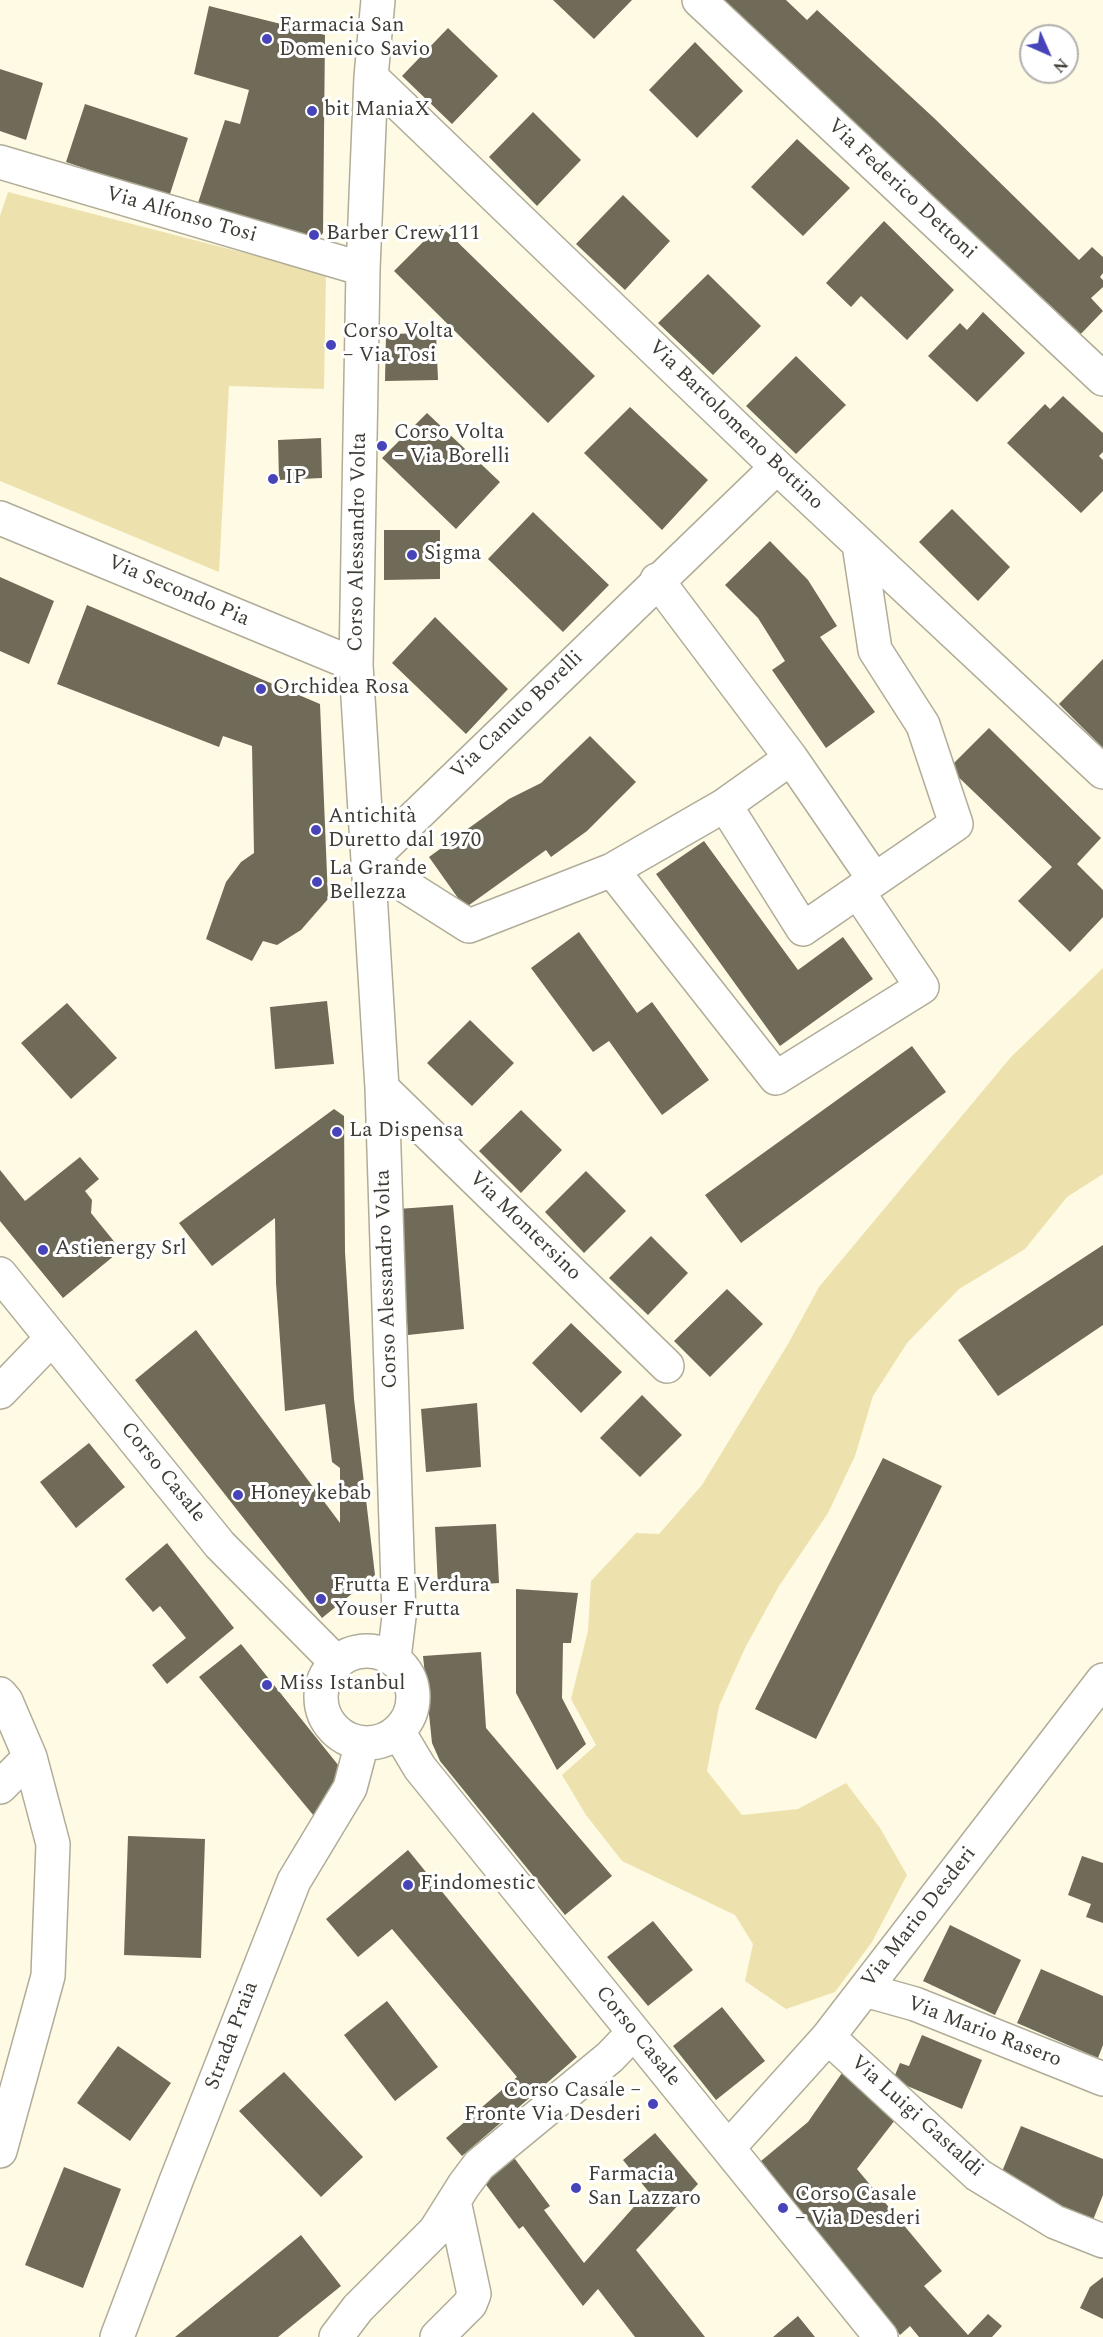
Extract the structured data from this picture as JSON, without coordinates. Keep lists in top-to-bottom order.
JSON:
{
  "streets": {
    "street": [
      "Via Federico Dettoni",
      "Via Alfonso Tosi",
      "Via Bartolomeno Bottino",
      "Corso Alessandro Volta",
      "Via Secondo Pia",
      "Via Canuto Borelli",
      "Via Montersino",
      "Corso Casale",
      "Via Mario Desderi",
      "Via Mario Rasero",
      "Strada Praia",
      "Via Luigi Gastaldi"
    ]
  },
  "crossings": [
    ["Via Alfonso Tosi", "Corso Alessandro Volta"],
    ["Via Bartolomeno Bottino", "Corso Alessandro Volta"],
    ["Via Bartolomeno Bottino", "Via Canuto Borelli"],
    ["Corso Alessandro Volta", "Via Secondo Pia"],
    ["Corso Alessandro Volta", "Via Canuto Borelli"],
    ["Corso Alessandro Volta", "Via Montersino"],
    ["Corso Alessandro Volta", "Corso Casale"],
    ["Corso Alessandro Volta", "Strada Praia"],
    ["Corso Casale", "Via Mario Desderi"],
    ["Corso Casale", "Strada Praia"],
    ["Via Mario Desderi", "Via Mario Rasero"],
    ["Via Mario Desderi", "Via Luigi Gastaldi"]
  ],
  "places": [
    "Farmacia San Domenico Savio",
    "bit ManiaX",
    "Barber Crew 111",
    "Corso Volta – Via Tosi",
    "Corso Volta – Via Borelli",
    "IP",
    "Sigma",
    "Orchidea Rosa",
    "Antichità Duretto dal 1970",
    "La Grande Bellezza",
    "La Dispensa",
    "Astienergy Srl",
    "Honey kebab",
    "Frutta E Verdura Youser Frutta",
    "Miss Istanbul",
    "Findomestic",
    "Corso Casale – Fronte Via Desderi",
    "Farmacia San Lazzaro",
    "Corso Casale – Via Desderi"
  ],
  "north": "bottom right"
}
